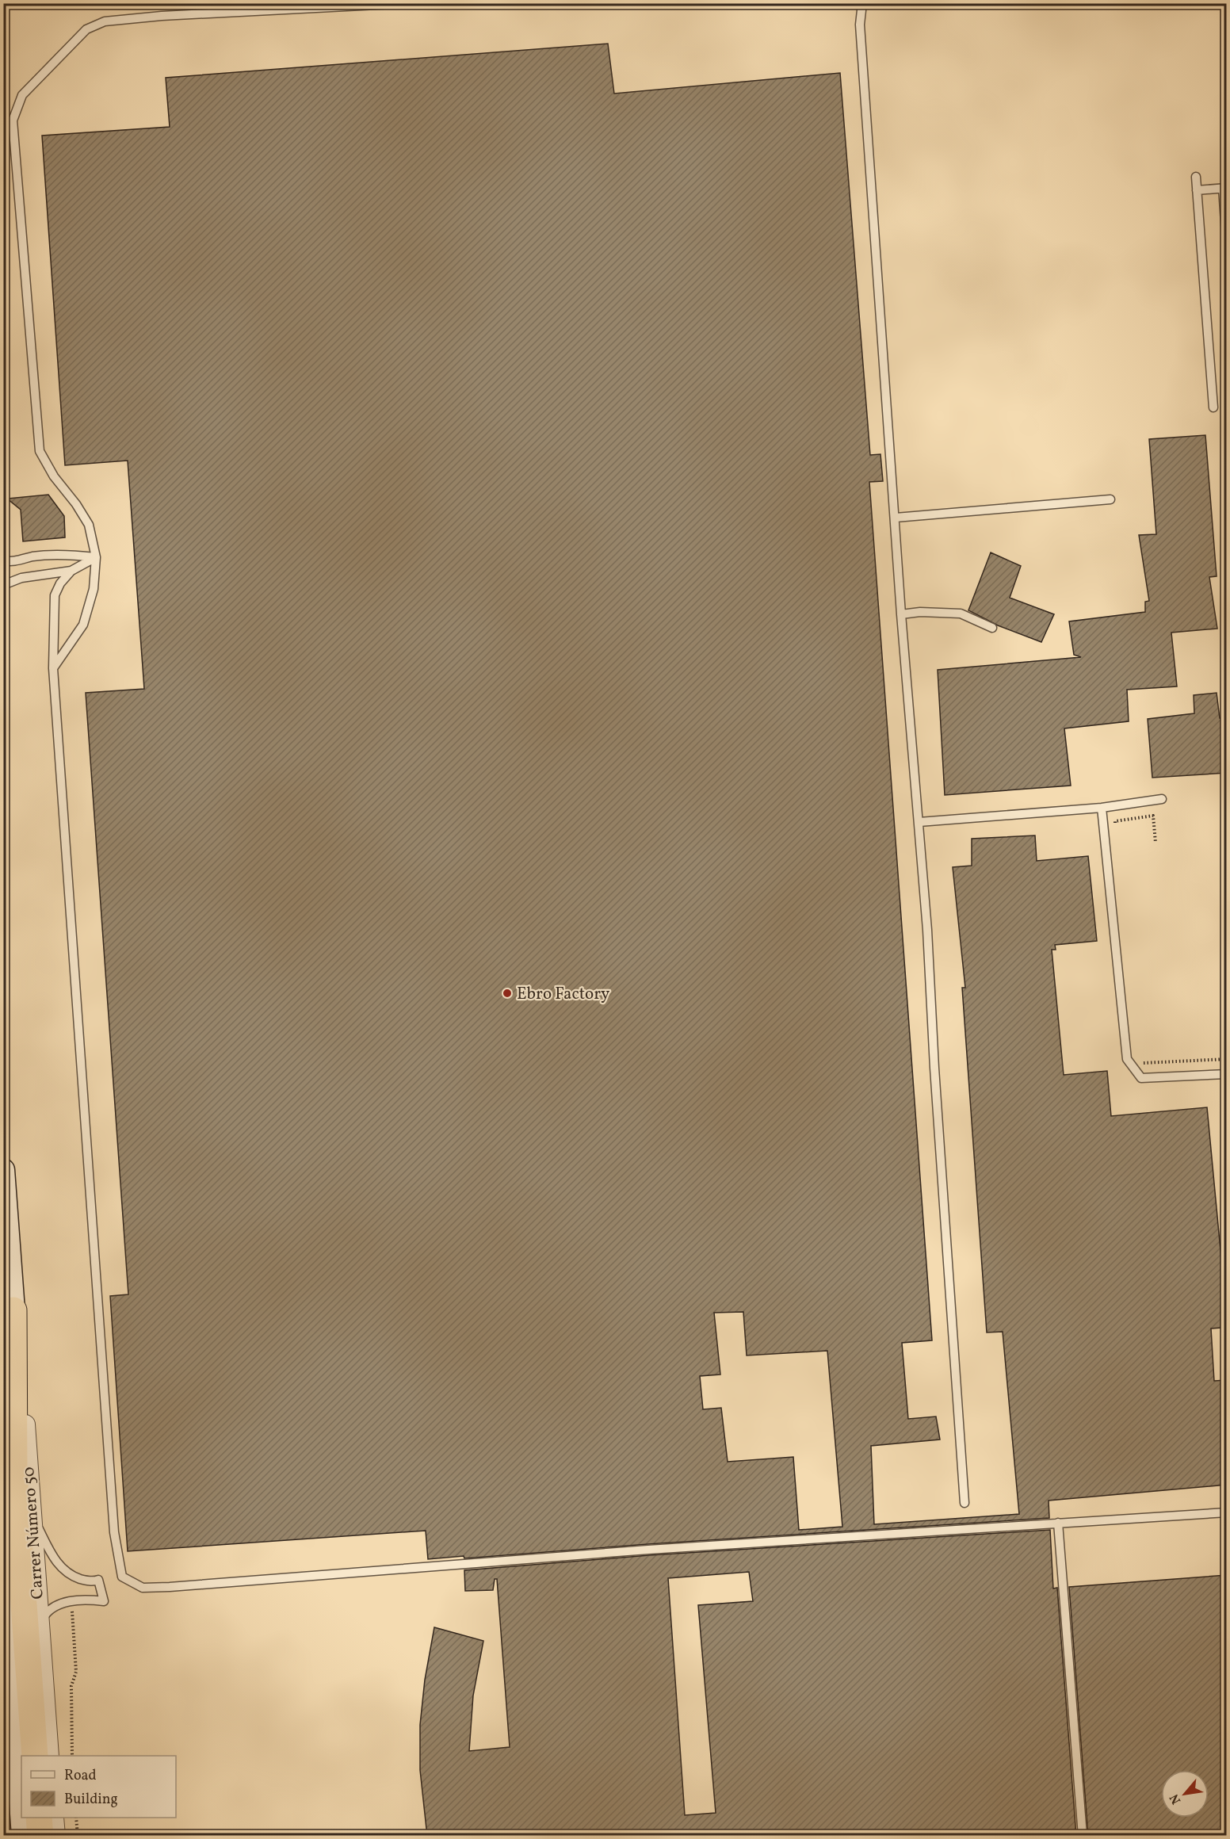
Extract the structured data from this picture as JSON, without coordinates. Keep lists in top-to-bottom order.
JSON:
{
  "streets": {
    "street": ["Carrer Número 50"]
  },
  "places": ["Ebro Factory"],
  "legend": ["Road", "Building"],
  "north": "bottom left"
}
